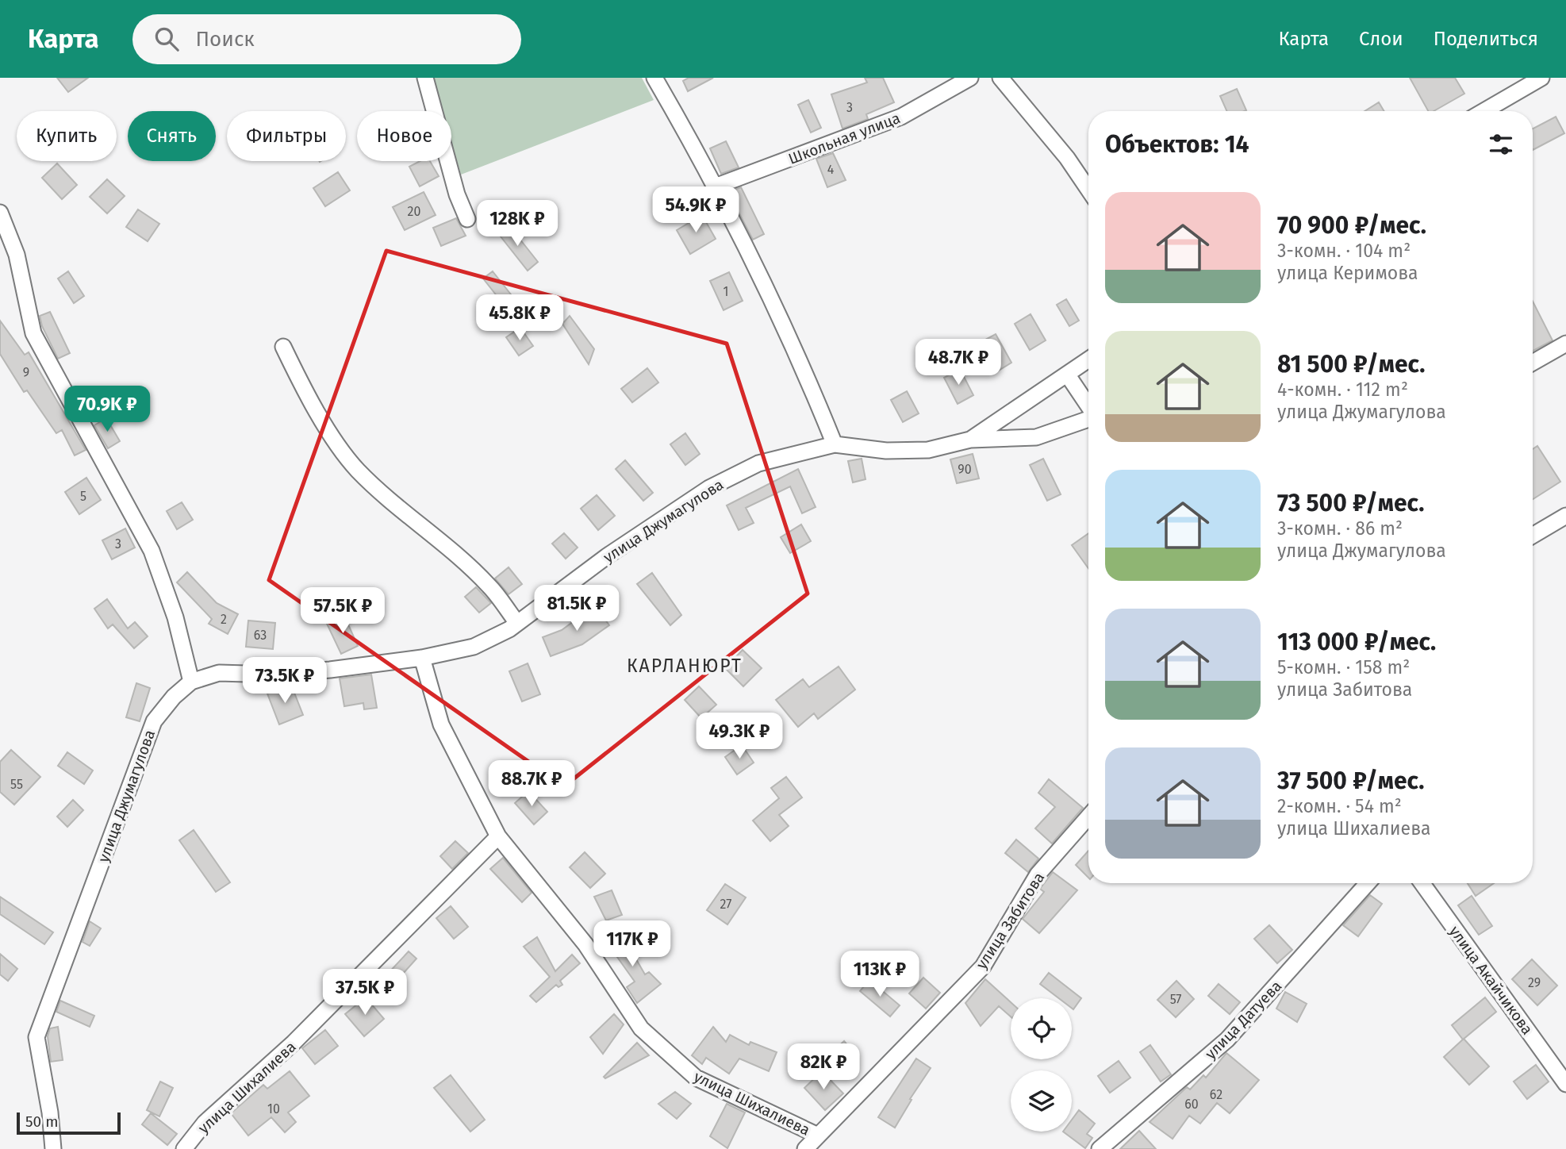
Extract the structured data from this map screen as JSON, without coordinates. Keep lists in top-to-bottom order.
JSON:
{
  "streets": {
    "street": [
      "Школьная улица",
      "улица Джумагулова",
      "улица Забитова",
      "улица Акайчикова",
      "улица Датуева",
      "улица Шихалиева"
    ]
  },
  "crossings": [
    ["улица Джумагулова", "улица Шихалиева"],
    ["улица Забитова", "улица Шихалиева"]
  ],
  "districts": ["КАРЛАНЮРТ"],
  "house_numbers": [
    "3",
    "4",
    "20",
    "1",
    "9",
    "90",
    "5",
    "3",
    "2",
    "63",
    "55",
    "27",
    "29",
    "57",
    "62",
    "60",
    "10"
  ],
  "scale_bar": "50 m",
  "page": {
    "header": "Карта",
    "search": "Поиск",
    "nav": ["Карта", "Слои", "Поделиться"],
    "chip": [
      "Купить",
      "Снять",
      "Фильтры",
      "Новое"
    ],
    "heading": "Объектов: 14",
    "list": [
      {
        "name": "70 900 ₽/мес.",
        "note": "3-комн. · 104 m² · улица Керимова"
      },
      {
        "name": "81 500 ₽/мес.",
        "note": "4-комн. · 112 m² · улица Джумагулова"
      },
      {
        "name": "73 500 ₽/мес.",
        "note": "3-комн. · 86 m² · улица Джумагулова"
      },
      {
        "name": "113 000 ₽/мес.",
        "note": "5-комн. · 158 m² · улица Забитова"
      },
      {
        "name": "37 500 ₽/мес.",
        "note": "2-комн. · 54 m² · улица Шихалиева"
      }
    ],
    "price": [
      "54.9K ₽",
      "128K ₽",
      "45.8K ₽",
      "48.7K ₽",
      "70.9K ₽",
      "81.5K ₽",
      "57.5K ₽",
      "73.5K ₽",
      "49.3K ₽",
      "88.7K ₽",
      "117K ₽",
      "113K ₽",
      "37.5K ₽",
      "82K ₽"
    ],
    "scale": "50 m"
  }
}
